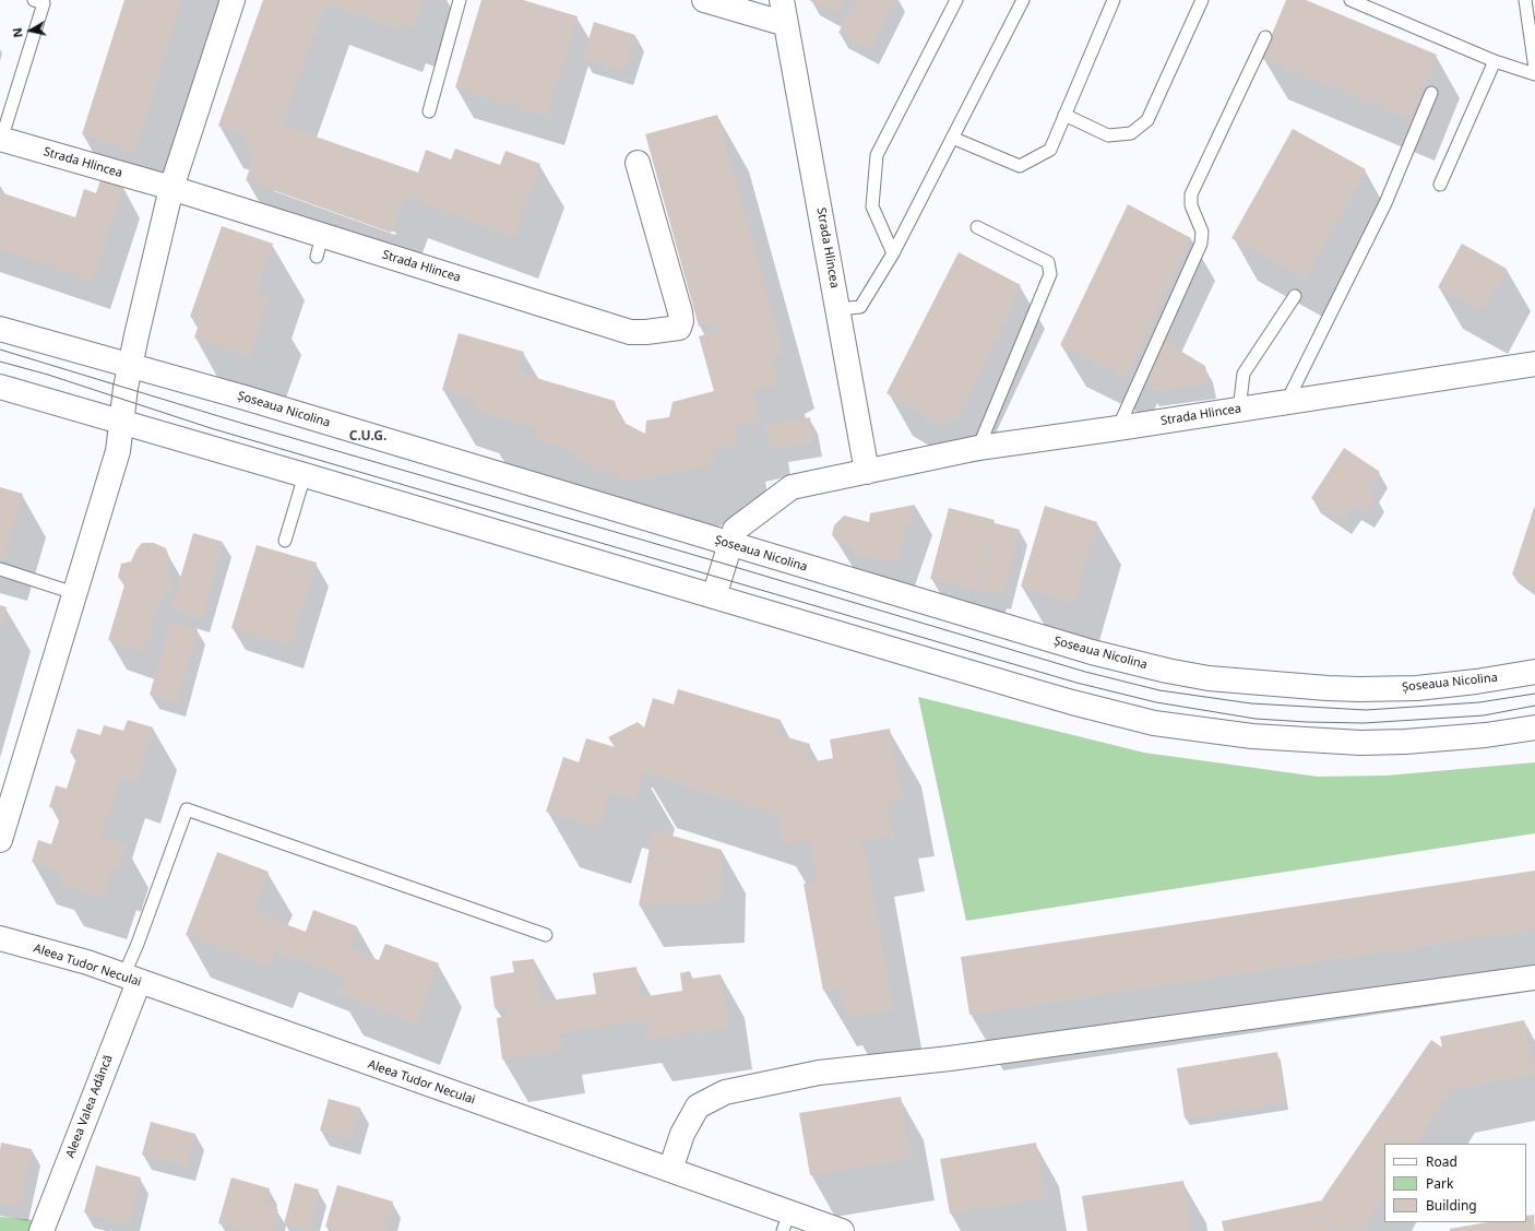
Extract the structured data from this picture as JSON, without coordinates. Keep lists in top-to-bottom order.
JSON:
{
  "streets": {
    "street": [
      "Strada Hlincea",
      "Șoseaua Nicolina",
      "Aleea Tudor Neculai",
      "Aleea Valea Adâncă"
    ]
  },
  "crossings": [
    ["Strada Hlincea", "Șoseaua Nicolina"],
    ["Aleea Tudor Neculai", "Aleea Valea Adâncă"]
  ],
  "districts": ["C.U.G."],
  "legend": ["Road", "Park", "Building"],
  "north": "left"
}
